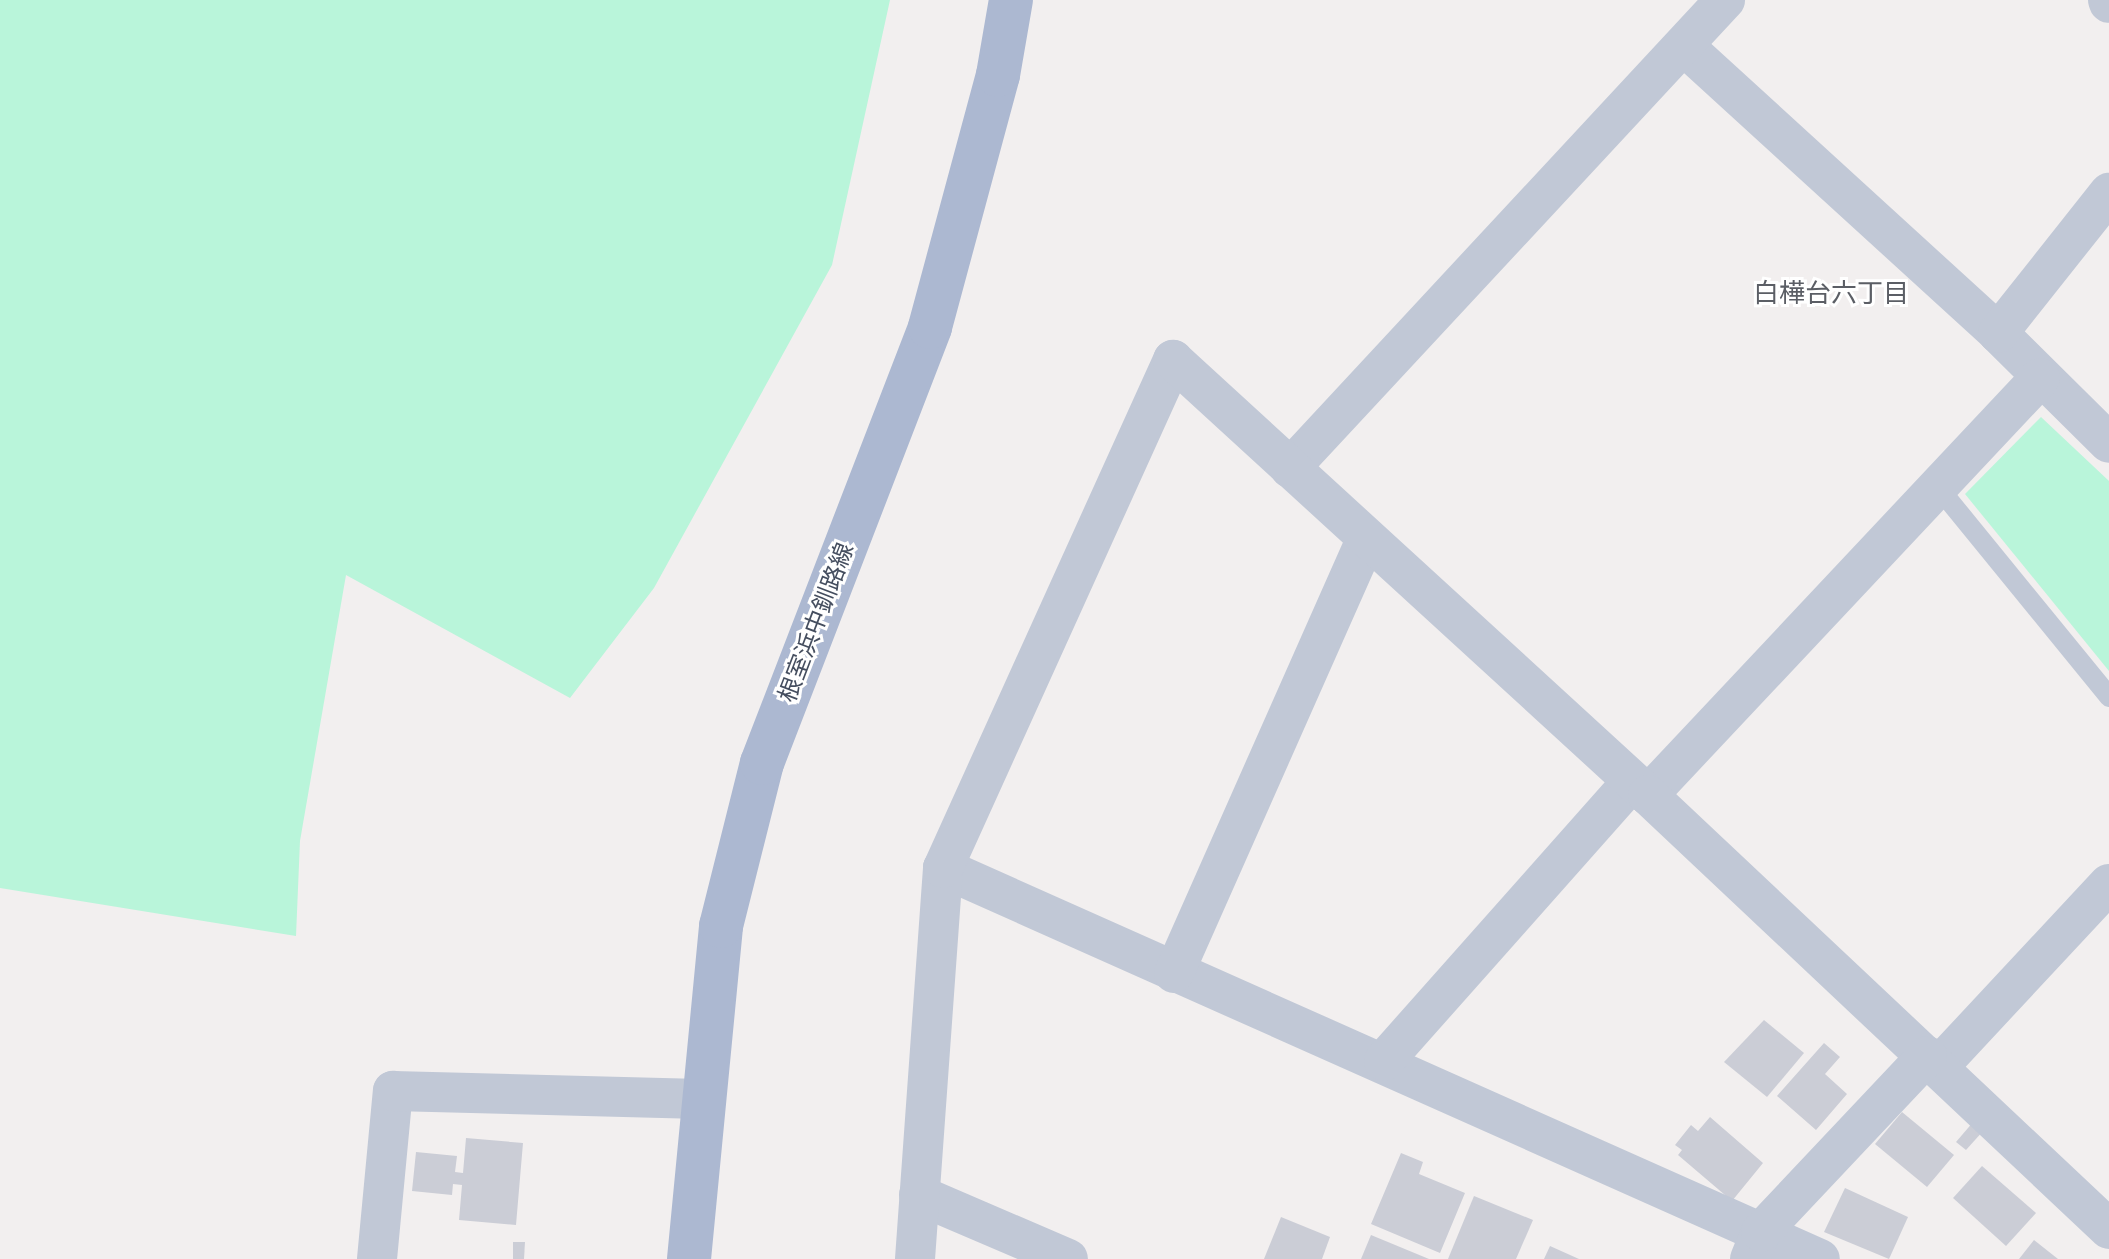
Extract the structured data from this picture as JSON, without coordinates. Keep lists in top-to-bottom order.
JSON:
{
  "streets": {
    "main road": ["根室浜中釧路線"]
  },
  "districts": ["白樺台六丁目"]
}
